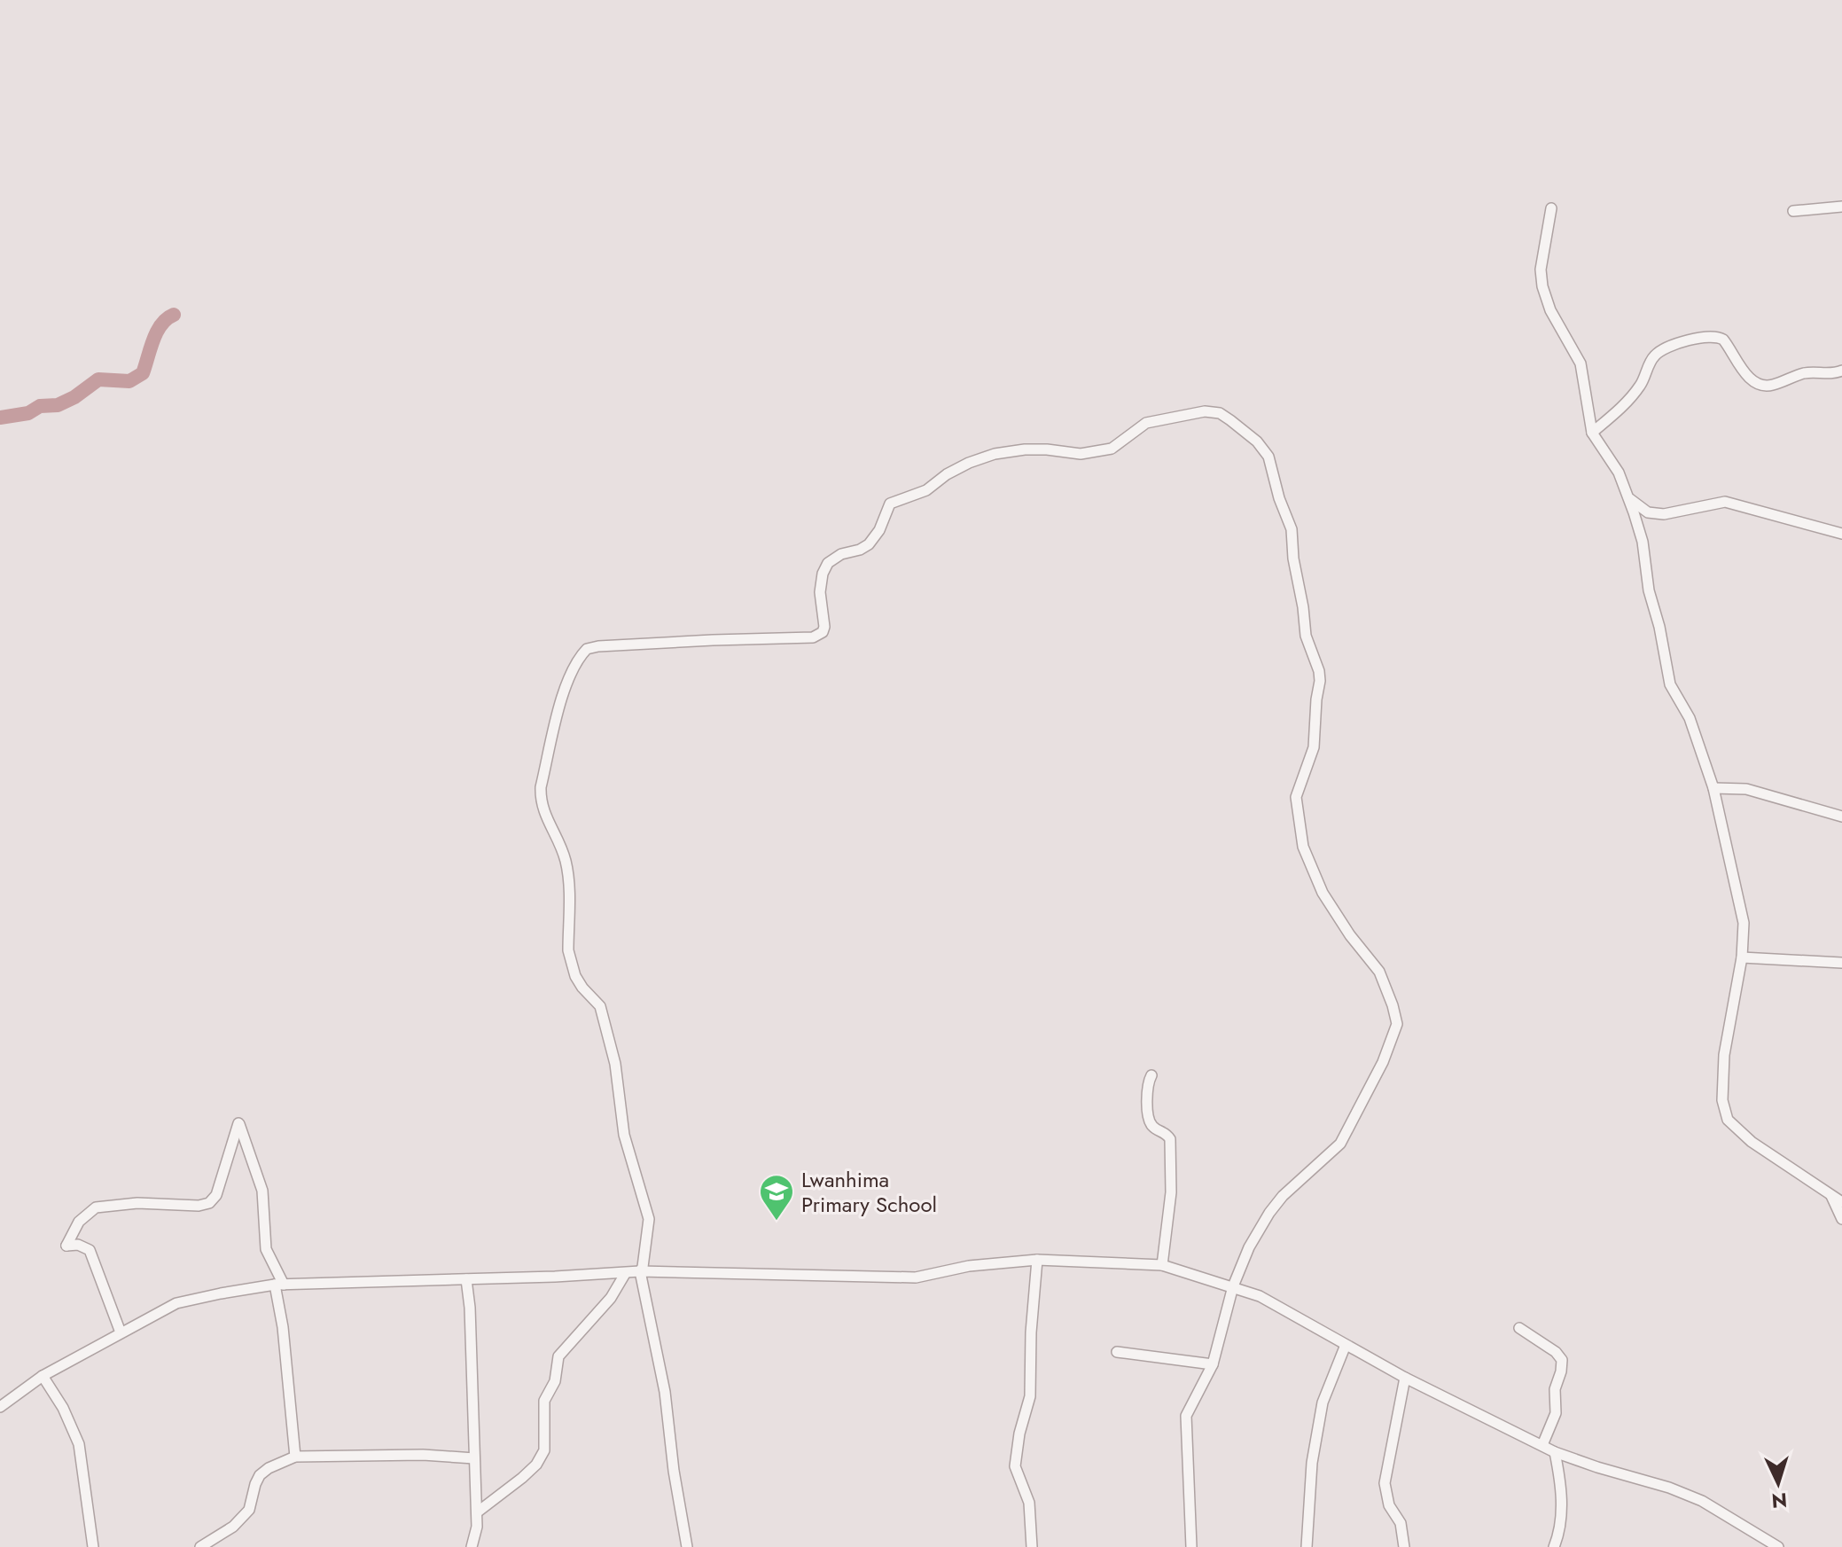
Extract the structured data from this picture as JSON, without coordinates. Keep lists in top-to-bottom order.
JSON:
{
  "places": {
    "school or university": ["Lwanhima Primary School"]
  },
  "north": "bottom"
}
